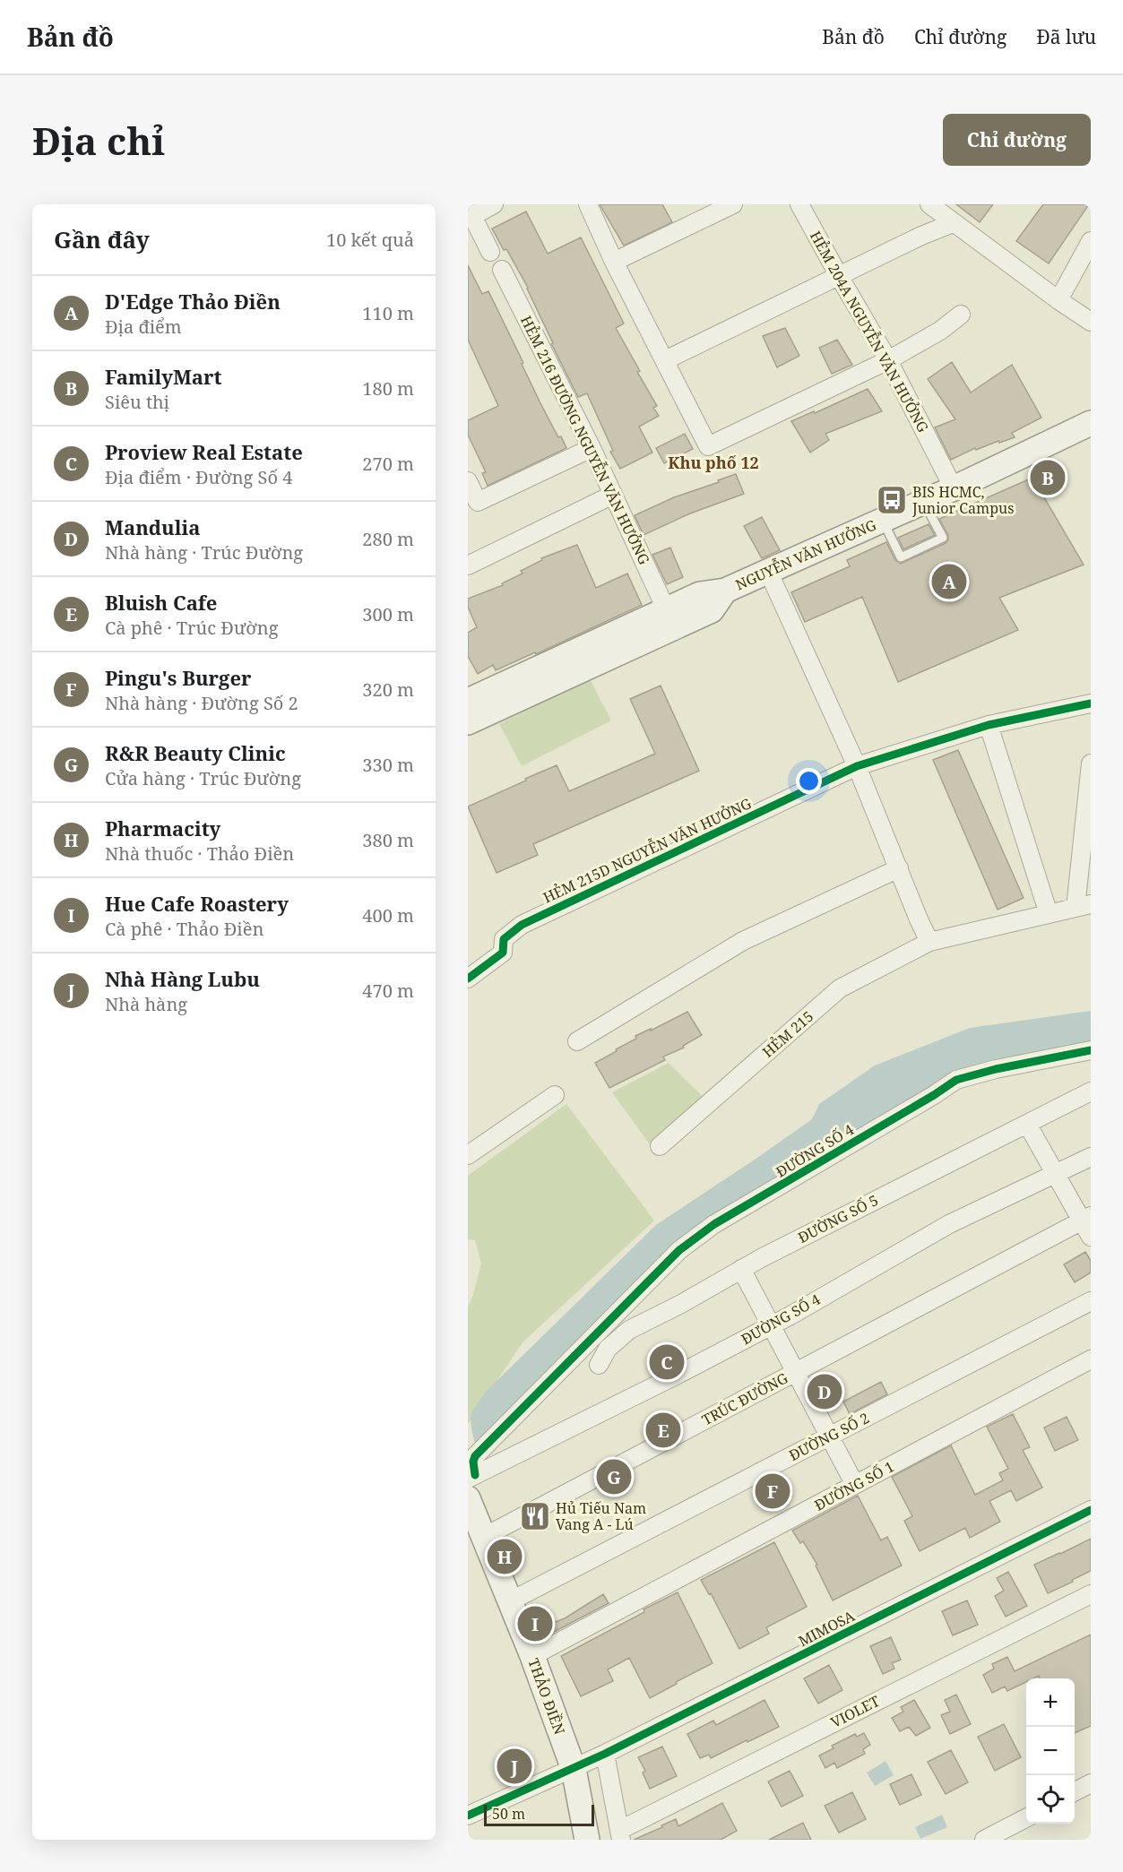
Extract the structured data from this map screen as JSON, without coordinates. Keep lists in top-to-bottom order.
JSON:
{
  "streets": {
    "main road": ["NGUYỄN VĂN HƯỞNG", "THẢO ĐIỀN"],
    "street": [
      "HẺM 204A NGUYỄN VĂN HƯỞNG",
      "HẺM 216 ĐƯỜNG NGUYỄN VĂN HƯỞNG",
      "HẺM 215D NGUYỄN VĂN HƯỞNG",
      "HẺM 215",
      "ĐƯỜNG SỐ 4",
      "ĐƯỜNG SỐ 5",
      "TRÚC ĐƯỜNG",
      "ĐƯỜNG SỐ 2",
      "ĐƯỜNG SỐ 1",
      "MIMOSA",
      "VIOLET"
    ]
  },
  "crossings": [
    ["HẺM 204A NGUYỄN VĂN HƯỞNG", "NGUYỄN VĂN HƯỞNG"],
    ["HẺM 216 ĐƯỜNG NGUYỄN VĂN HƯỞNG", "NGUYỄN VĂN HƯỞNG"],
    ["TRÚC ĐƯỜNG", "THẢO ĐIỀN"],
    ["ĐƯỜNG SỐ 2", "THẢO ĐIỀN"],
    ["ĐƯỜNG SỐ 1", "THẢO ĐIỀN"],
    ["MIMOSA", "THẢO ĐIỀN"]
  ],
  "districts": ["Khu phố 12"],
  "places": {
    "bus stop": ["BIS HCMC, Junior Campus"],
    "restaurant": ["Hủ Tiếu Nam Vang A - Lú"]
  },
  "scale_bar": "50 m",
  "page": {
    "header": "Bản đồ",
    "nav": ["Bản đồ", "Chỉ đường", "Đã lưu"],
    "buttons": "Chỉ đường",
    "title": "Địa chỉ",
    "heading": ["Gần đây", "10 kết quả"],
    "list": [
      {
        "mark": "A",
        "name": "D'Edge Thảo Điền",
        "note": "Địa điểm",
        "value": "110 m"
      },
      {
        "mark": "B",
        "name": "FamilyMart",
        "note": "Siêu thị",
        "value": "180 m"
      },
      {
        "mark": "C",
        "name": "Proview Real Estate",
        "note": "Địa điểm · Đường Số 4",
        "value": "270 m"
      },
      {
        "mark": "D",
        "name": "Mandulia",
        "note": "Nhà hàng · Trúc Đường",
        "value": "280 m"
      },
      {
        "mark": "E",
        "name": "Bluish Cafe",
        "note": "Cà phê · Trúc Đường",
        "value": "300 m"
      },
      {
        "mark": "F",
        "name": "Pingu's Burger",
        "note": "Nhà hàng · Đường Số 2",
        "value": "320 m"
      },
      {
        "mark": "G",
        "name": "R&R Beauty Clinic",
        "note": "Cửa hàng · Trúc Đường",
        "value": "330 m"
      },
      {
        "mark": "H",
        "name": "Pharmacity",
        "note": "Nhà thuốc · Thảo Điền",
        "value": "380 m"
      },
      {
        "mark": "I",
        "name": "Hue Cafe Roastery",
        "note": "Cà phê · Thảo Điền",
        "value": "400 m"
      },
      {
        "mark": "J",
        "name": "Nhà Hàng Lubu",
        "note": "Nhà hàng",
        "value": "470 m"
      }
    ],
    "pins": [
      "B",
      "A",
      "C",
      "D",
      "E",
      "G",
      "F",
      "H",
      "I",
      "J"
    ],
    "map_buttons": ["+", "−"],
    "scale": "50 m"
  }
}
